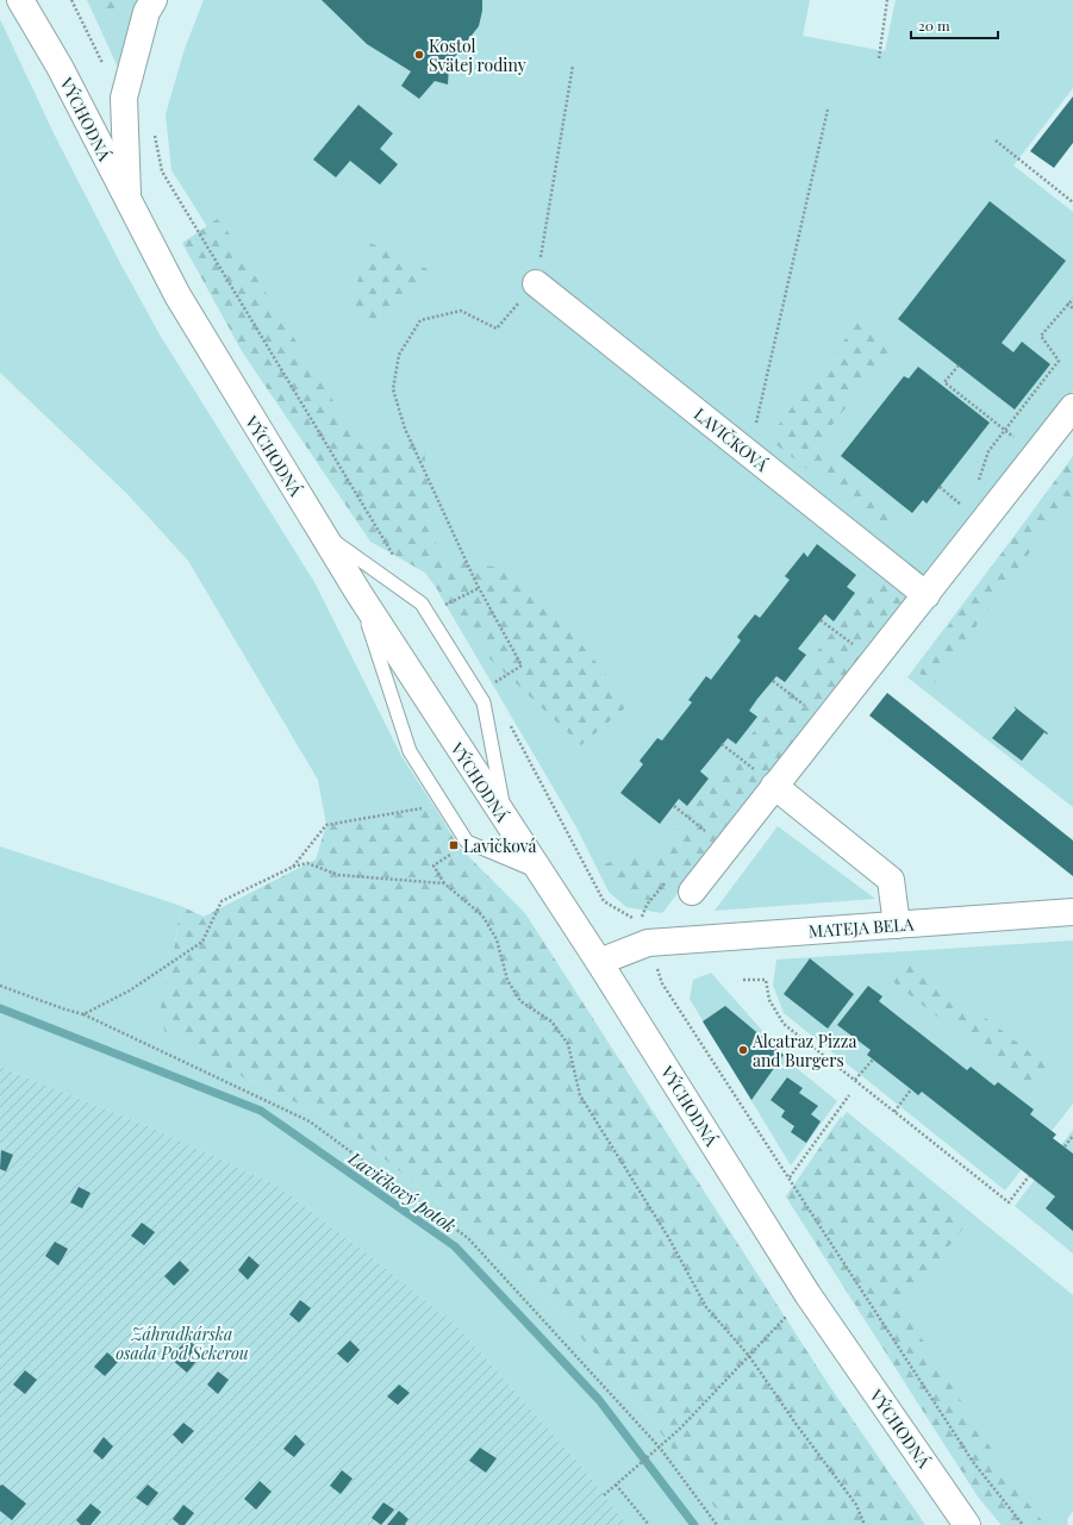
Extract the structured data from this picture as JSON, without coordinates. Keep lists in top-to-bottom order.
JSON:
{
  "streets": {
    "street": ["VÝCHODNÁ", "LAVIČKOVÁ", "MATEJA BELA"]
  },
  "water": ["Lavičkový potok"],
  "parks": ["Záhradkárska osada Pod Sekerou"],
  "places": {
    "other": ["Kostol Svätej rodiny", "Alcatraz Pizza and Burgers"],
    "transit": ["Lavičková"]
  },
  "scale_bar": "20 m"
}
